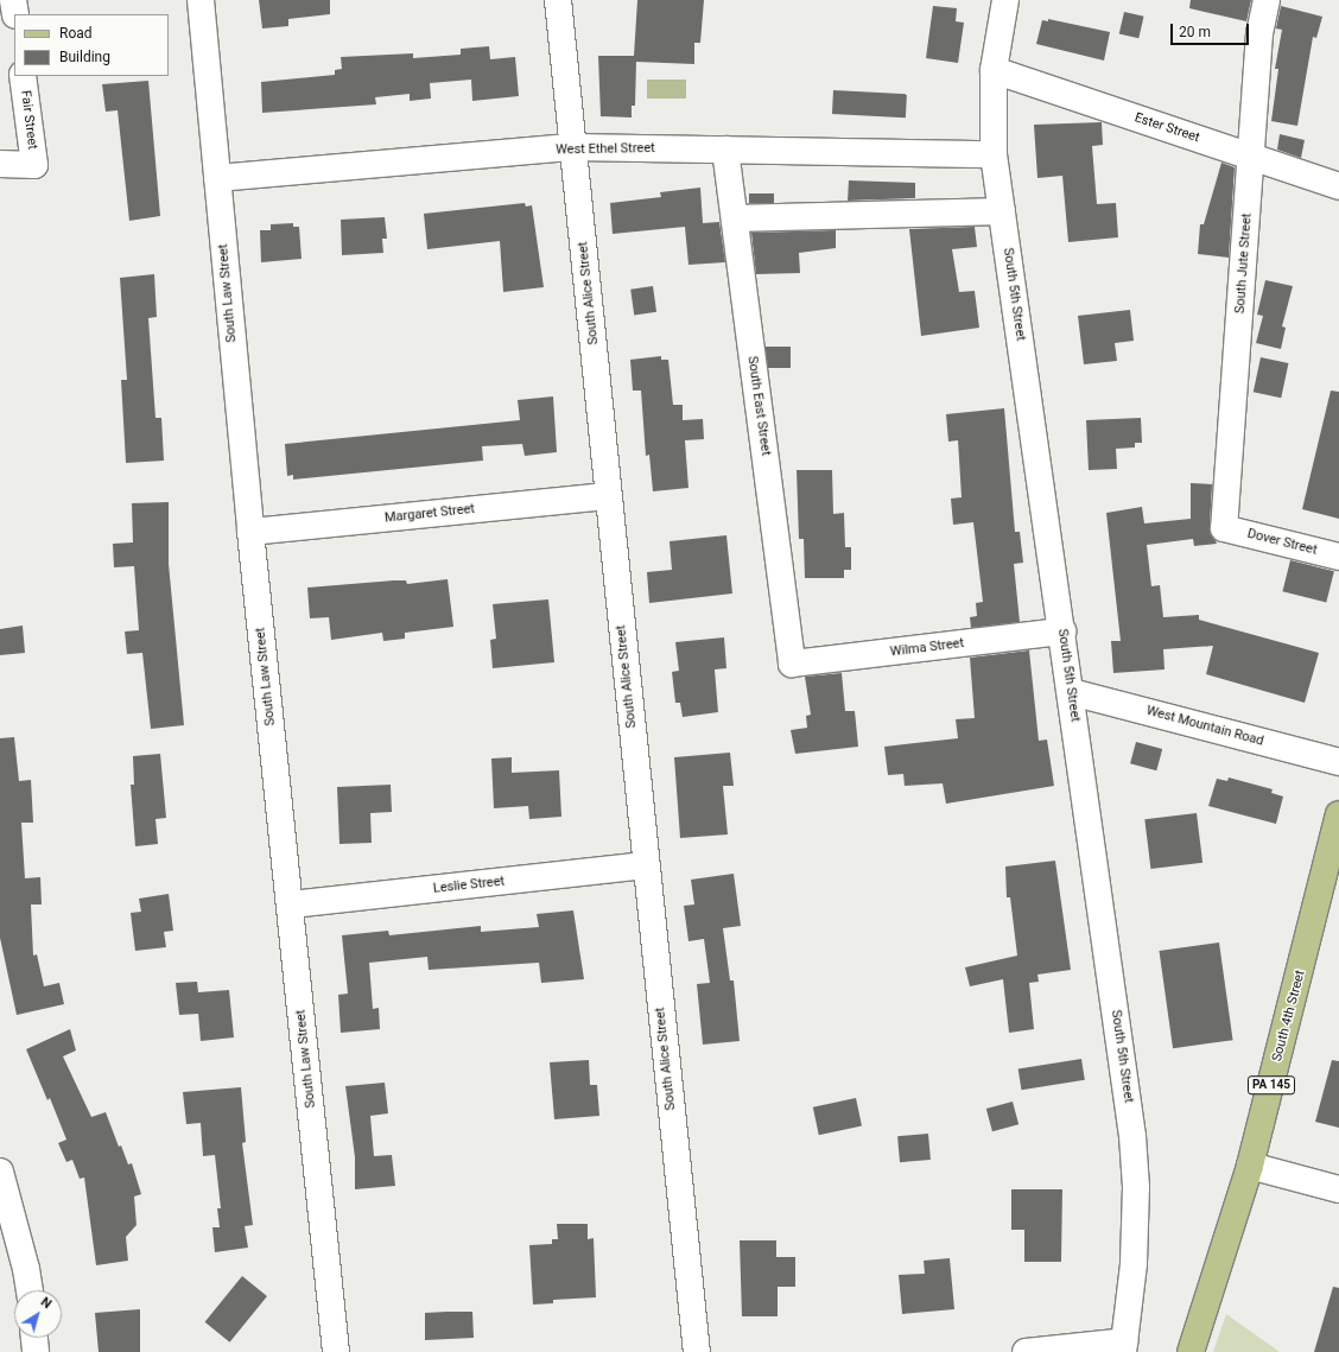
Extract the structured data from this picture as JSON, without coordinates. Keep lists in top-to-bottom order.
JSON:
{
  "streets": {
    "main road": ["South 4th Street", "PA 145"],
    "street": [
      "Fair Street",
      "Ester Street",
      "West Ethel Street",
      "South Jute Street",
      "South Law Street",
      "South Alice Street",
      "South 5th Street",
      "South East Street",
      "Margaret Street",
      "Dover Street",
      "Wilma Street",
      "West Mountain Road",
      "Leslie Street"
    ]
  },
  "crossings": [
    ["Ester Street", "South Jute Street"],
    ["Ester Street", "South 5th Street"],
    ["West Ethel Street", "South Law Street"],
    ["West Ethel Street", "South Alice Street"],
    ["West Ethel Street", "South 5th Street"],
    ["West Ethel Street", "South East Street"],
    ["South Jute Street", "Dover Street"],
    ["South Law Street", "Margaret Street"],
    ["South Law Street", "Leslie Street"],
    ["South Alice Street", "Margaret Street"],
    ["South Alice Street", "Leslie Street"],
    ["South 5th Street", "Wilma Street"],
    ["South 5th Street", "West Mountain Road"],
    ["South East Street", "Wilma Street"]
  ],
  "legend": ["Road", "Building"],
  "scale_bar": "20 m",
  "north": "top right"
}
